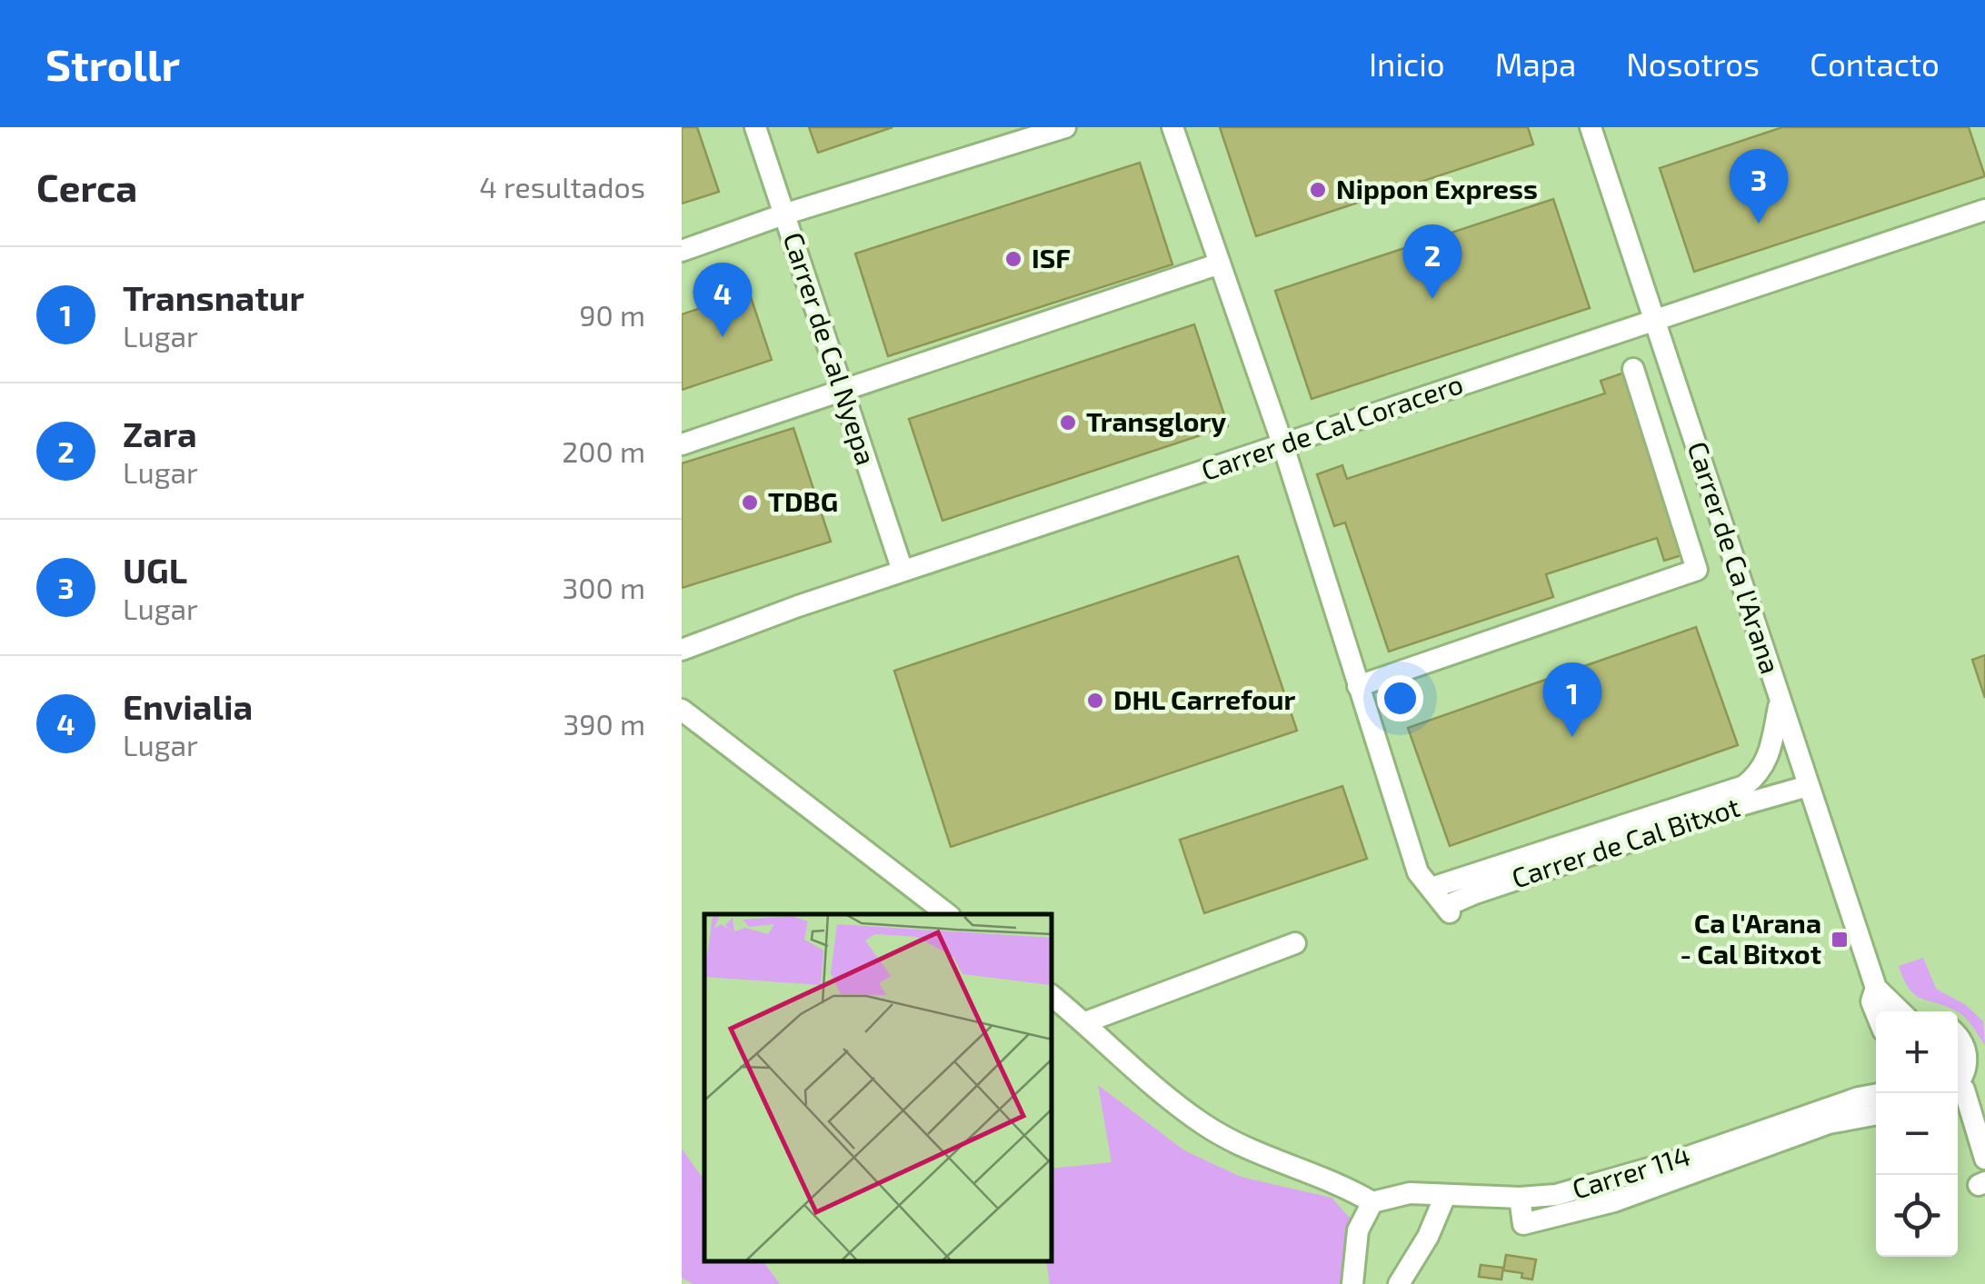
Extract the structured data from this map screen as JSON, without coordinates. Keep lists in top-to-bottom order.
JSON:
{
  "streets": {
    "street": [
      "Carrer de Cal Nyepa",
      "Carrer de Cal Coracero",
      "Carrer de Ca l'Arana",
      "Carrer de Cal Bitxot",
      "Carrer 114"
    ]
  },
  "crossings": [
    ["Carrer de Cal Nyepa", "Carrer de Cal Coracero"],
    ["Carrer de Cal Coracero", "Carrer de Ca l'Arana"],
    ["Carrer de Ca l'Arana", "Carrer de Cal Bitxot"]
  ],
  "places": {
    "other": [
      "Nippon Express",
      "ISF",
      "Transglory",
      "TDBG",
      "DHL Carrefour"
    ],
    "transit": ["Ca l'Arana - Cal Bitxot"]
  },
  "page": {
    "header": "Strollr",
    "nav": [
      "Inicio",
      "Mapa",
      "Nosotros",
      "Contacto"
    ],
    "heading": ["Cerca", "4 resultados"],
    "pins": [
      "3",
      "2",
      "4",
      "1"
    ],
    "list": [
      {
        "mark": "1",
        "name": "Transnatur",
        "note": "Lugar",
        "value": "90 m"
      },
      {
        "mark": "2",
        "name": "Zara",
        "note": "Lugar",
        "value": "200 m"
      },
      {
        "mark": "3",
        "name": "UGL",
        "note": "Lugar",
        "value": "300 m"
      },
      {
        "mark": "4",
        "name": "Envialia",
        "note": "Lugar",
        "value": "390 m"
      }
    ],
    "map_buttons": ["+", "−"]
  }
}
